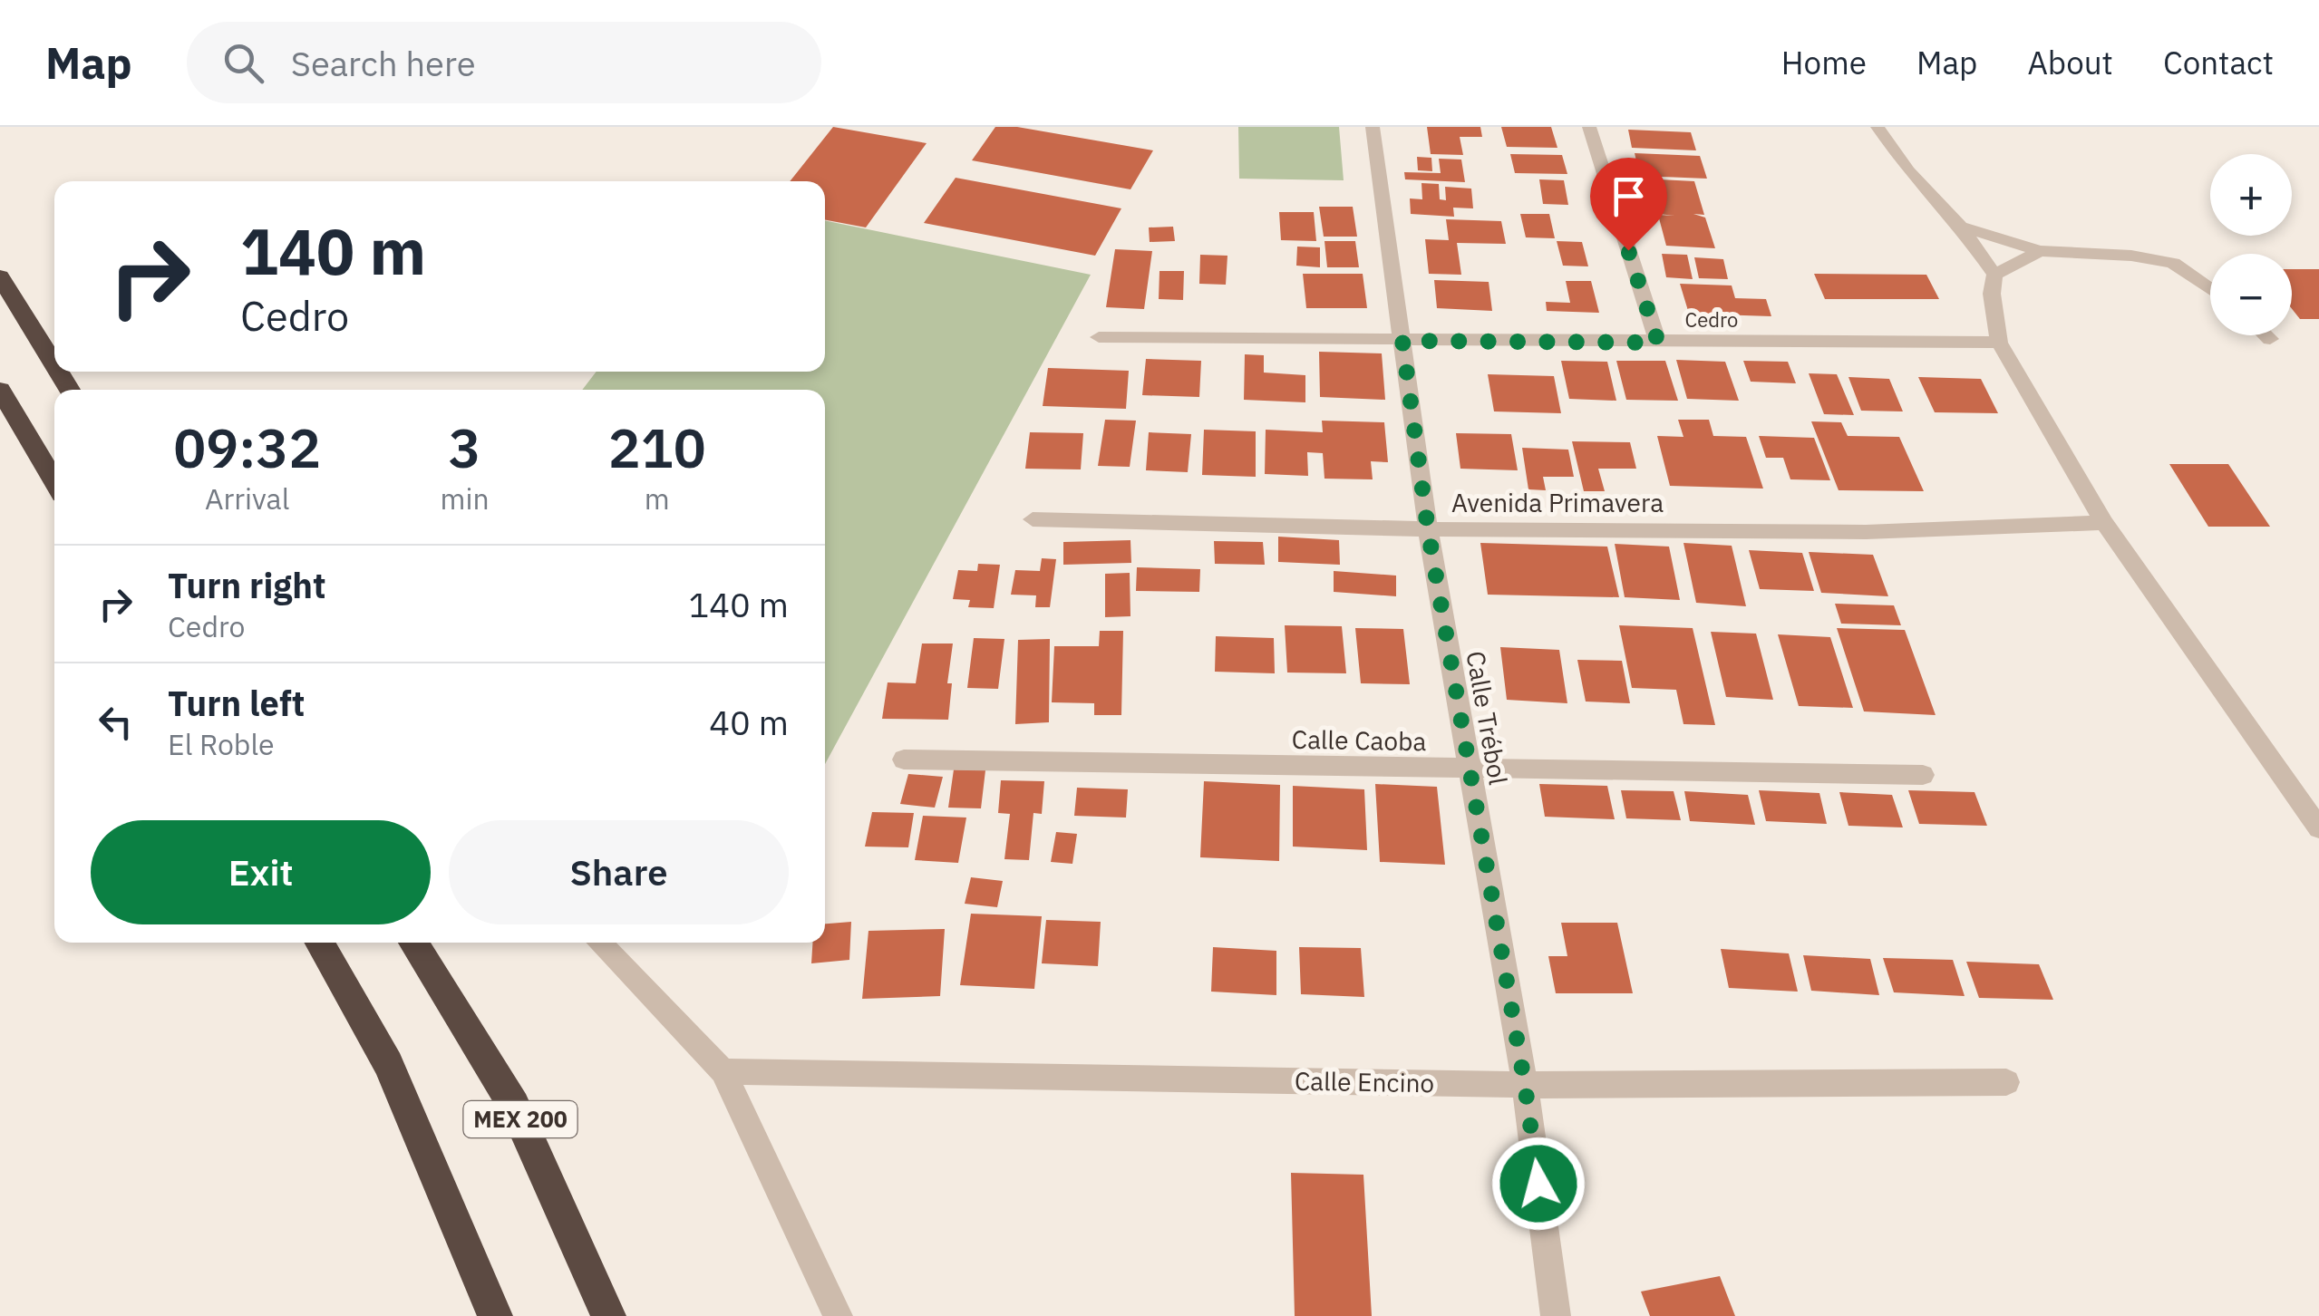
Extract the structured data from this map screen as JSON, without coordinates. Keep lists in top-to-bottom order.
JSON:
{
  "streets": {
    "highway": ["MEX 200"],
    "street": [
      "Cedro",
      "Avenida Primavera",
      "Calle Trébol",
      "Calle Caoba",
      "Calle Encino"
    ]
  },
  "crossings": [
    ["Cedro", "Calle Trébol"],
    ["Avenida Primavera", "Calle Trébol"],
    ["Calle Trébol", "Calle Caoba"],
    ["Calle Trébol", "Calle Encino"]
  ],
  "page": {
    "header": "Map",
    "search": "Search here",
    "nav": [
      "Home",
      "Map",
      "About",
      "Contact"
    ],
    "map_buttons": ["+", "−"],
    "turn": ["140 m", "Cedro"],
    "eta": [
      "09:32",
      "Arrival",
      "3",
      "min",
      "210",
      "m"
    ],
    "list": [
      {
        "name": "Turn right",
        "note": "Cedro",
        "value": "140 m"
      },
      {
        "name": "Turn left",
        "note": "El Roble",
        "value": "40 m"
      }
    ],
    "buttons": ["Exit", "Share"]
  }
}
